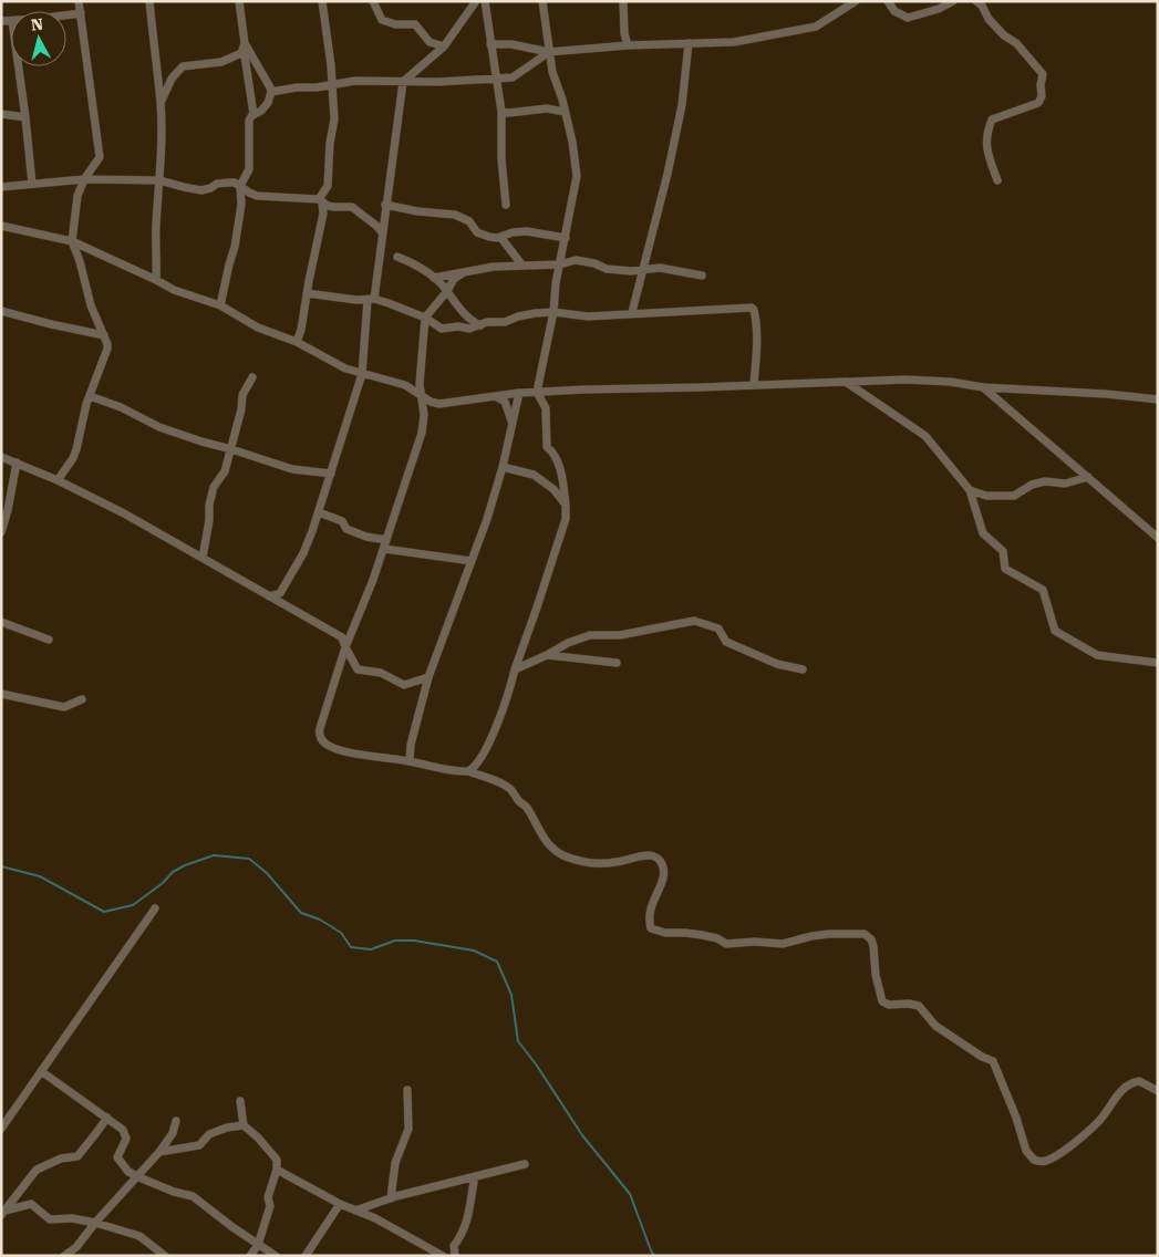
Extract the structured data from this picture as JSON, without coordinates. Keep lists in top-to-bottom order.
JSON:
{
  "north": "top"
}
